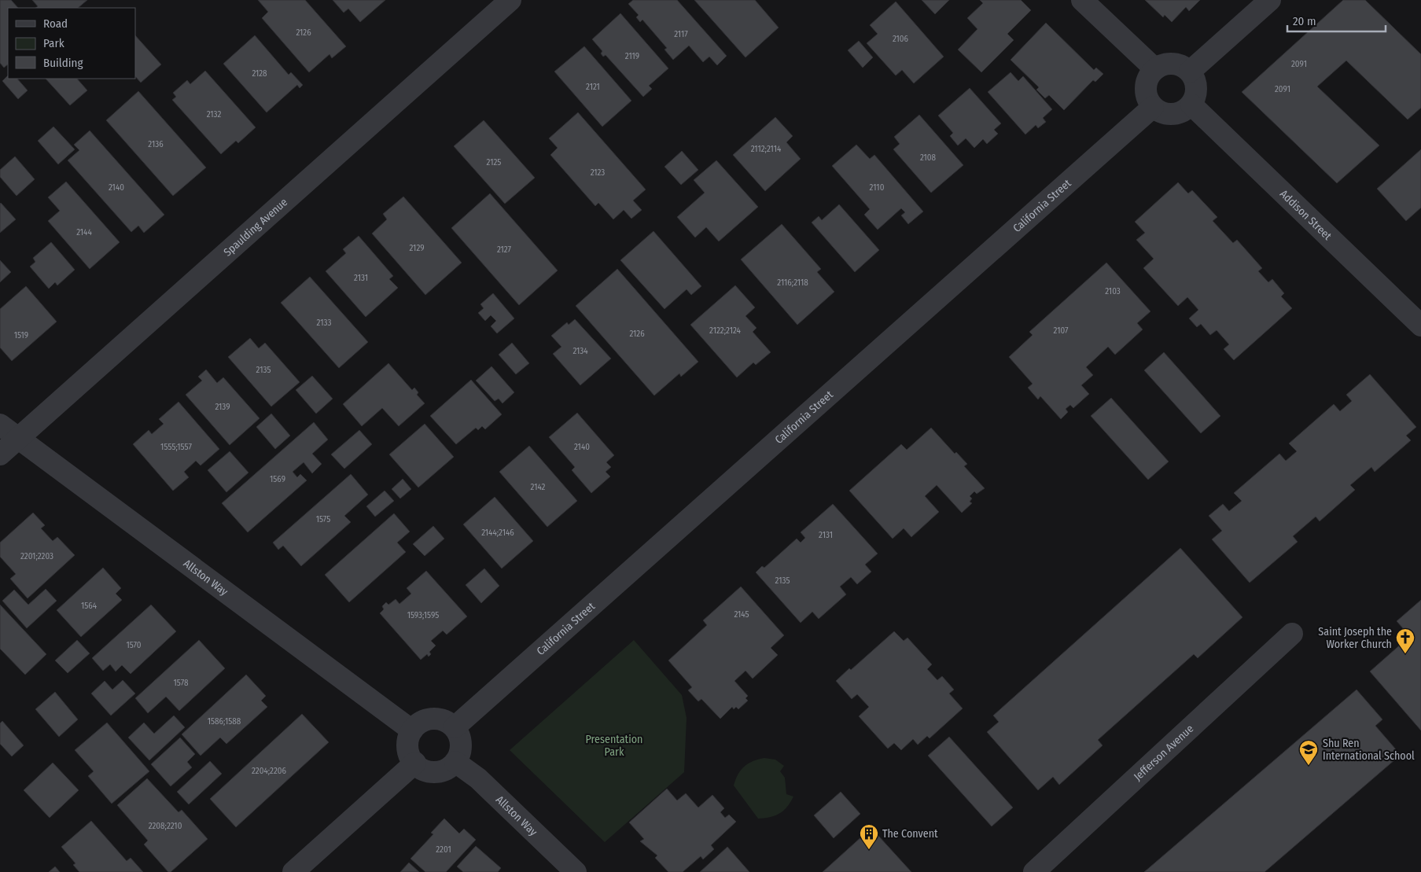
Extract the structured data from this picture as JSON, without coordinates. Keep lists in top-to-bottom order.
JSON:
{
  "streets": {
    "street": [
      "California Street",
      "Addison Street",
      "Spaulding Avenue",
      "Allston Way",
      "Jefferson Avenue"
    ]
  },
  "crossings": [
    ["California Street", "Addison Street"],
    ["California Street", "Allston Way"],
    ["Spaulding Avenue", "Allston Way"]
  ],
  "parks": ["Presentation Park"],
  "places": {
    "church": ["Saint Joseph the Worker Church"],
    "school or university": ["Shu Ren International School"],
    "building": ["The Convent"]
  },
  "house_numbers": [
    "2126",
    "2117",
    "2106",
    "2119",
    "2091",
    "2128",
    "2121",
    "2091",
    "2132",
    "2136",
    "2112;2114",
    "2108",
    "2125",
    "2123",
    "2140",
    "2110",
    "2144",
    "2129",
    "2127",
    "2131",
    "2116;2118",
    "2103",
    "2133",
    "2122;2124",
    "2107",
    "2126",
    "1519",
    "2134",
    "2135",
    "2139",
    "1555;1557",
    "2140",
    "1569",
    "2142",
    "1575",
    "2144;2146",
    "2131",
    "2201;2203",
    "2135",
    "1564",
    "2145",
    "1593;1595",
    "1570",
    "1578",
    "1586;1588",
    "2204;2206",
    "2208;2210",
    "2201"
  ],
  "legend": ["Road", "Park", "Building"],
  "scale_bar": "20 m"
}
